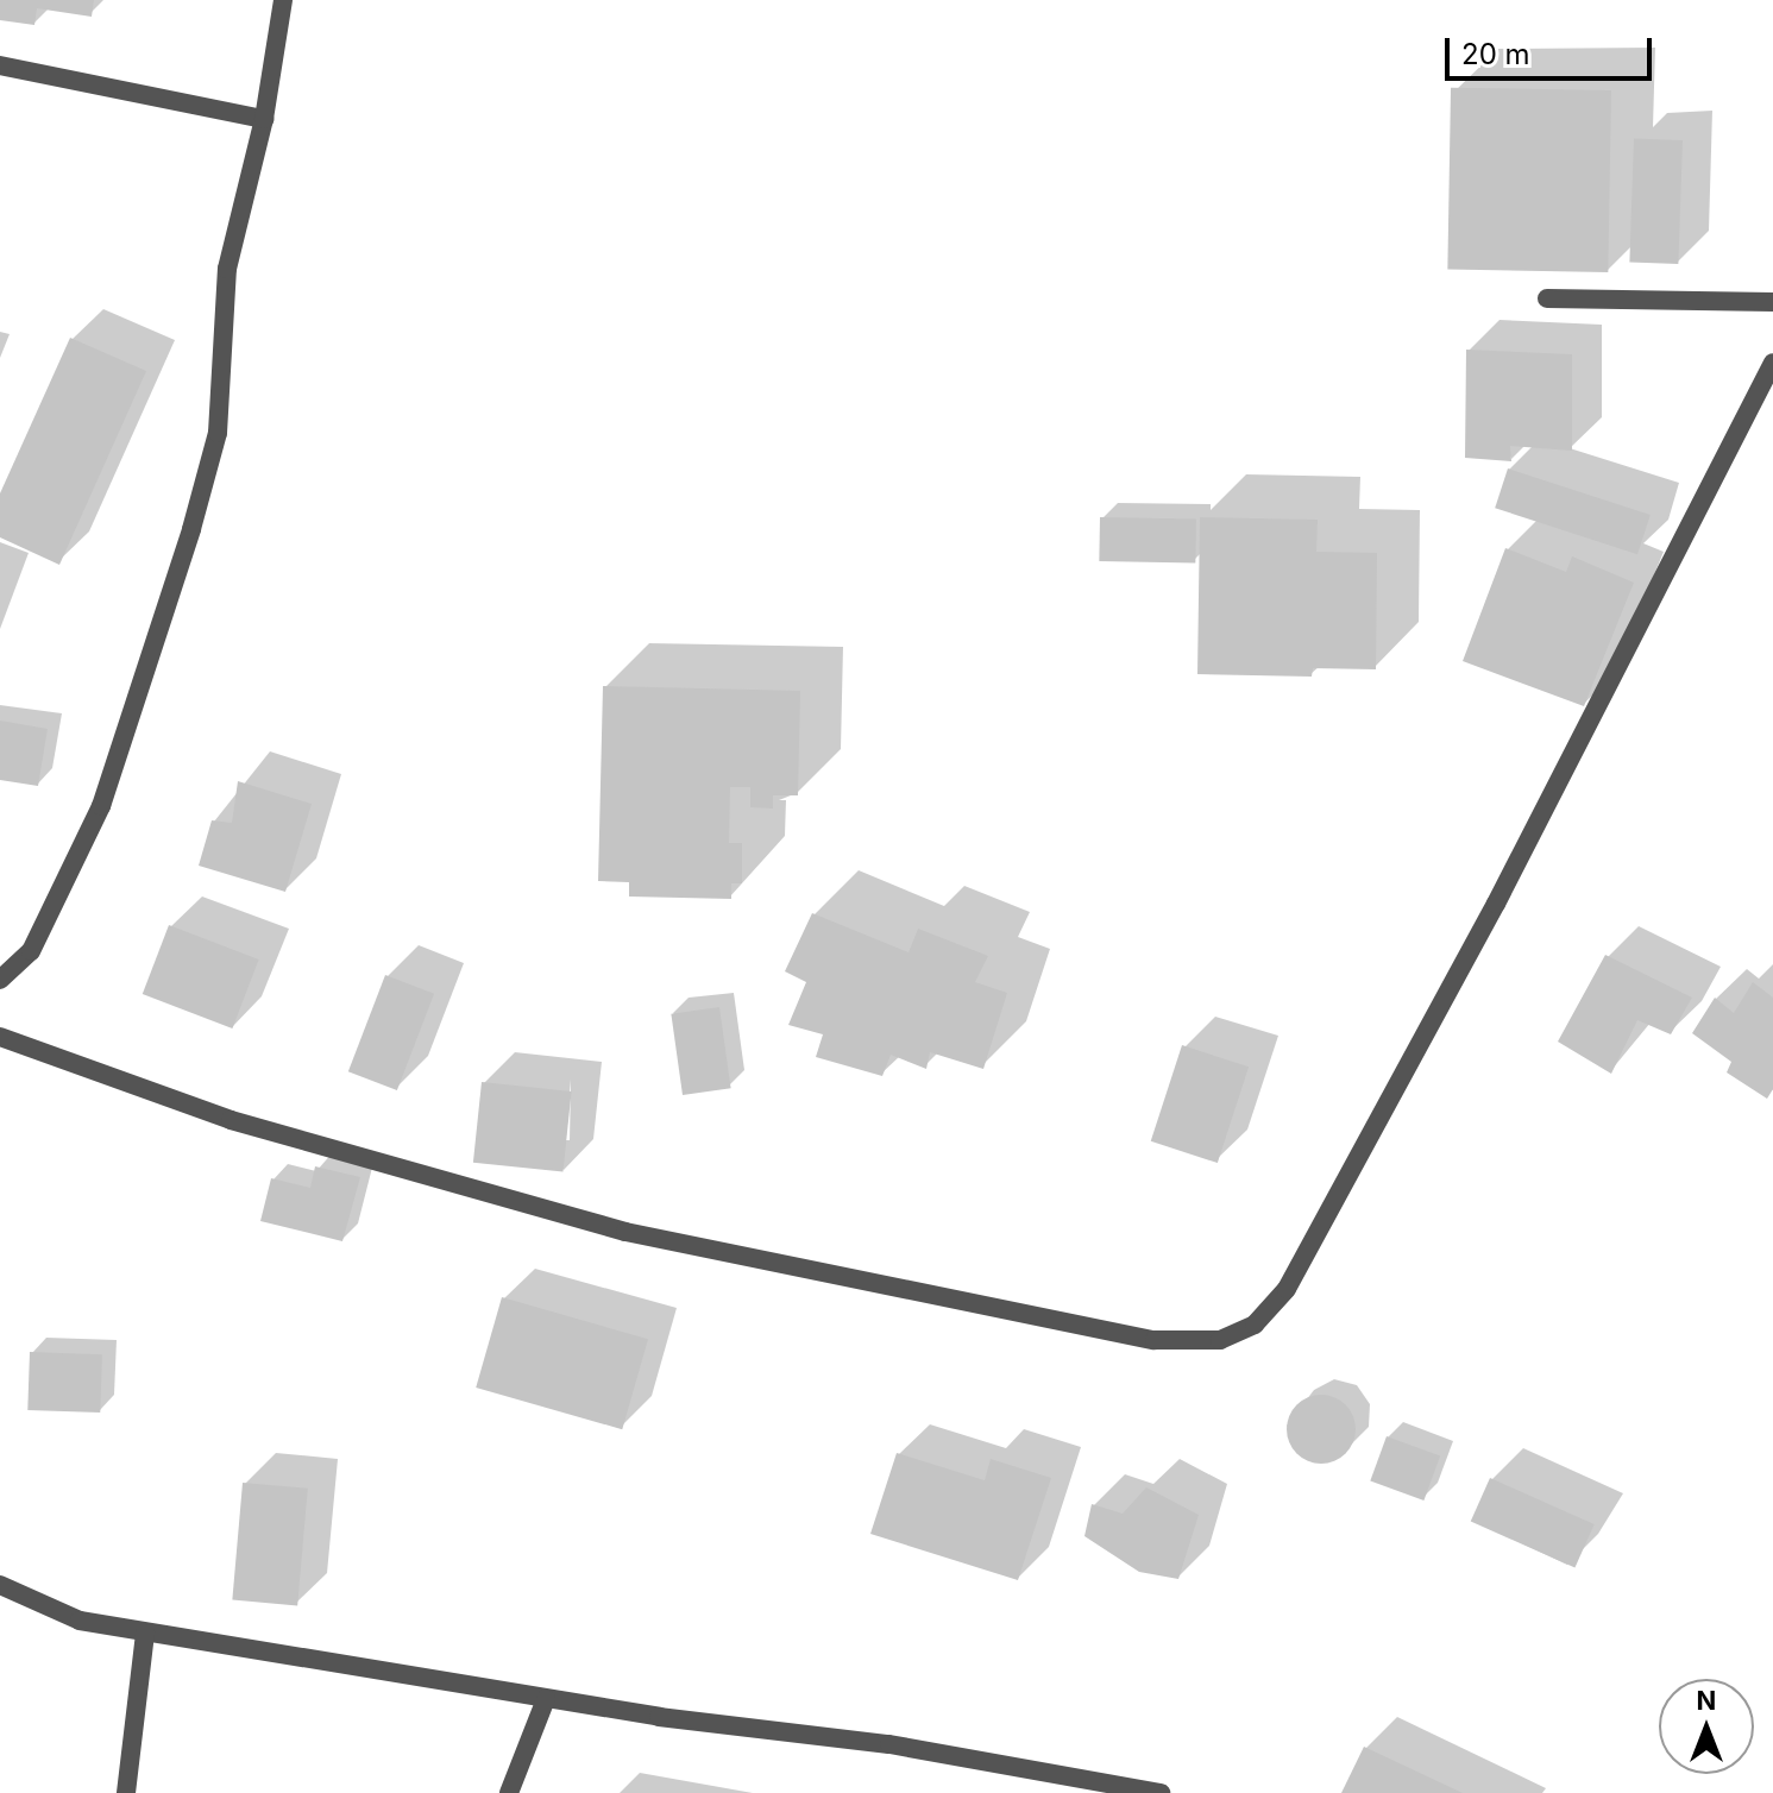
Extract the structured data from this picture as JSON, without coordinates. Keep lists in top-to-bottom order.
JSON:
{
  "scale_bar": "20 m",
  "north": "top"
}
